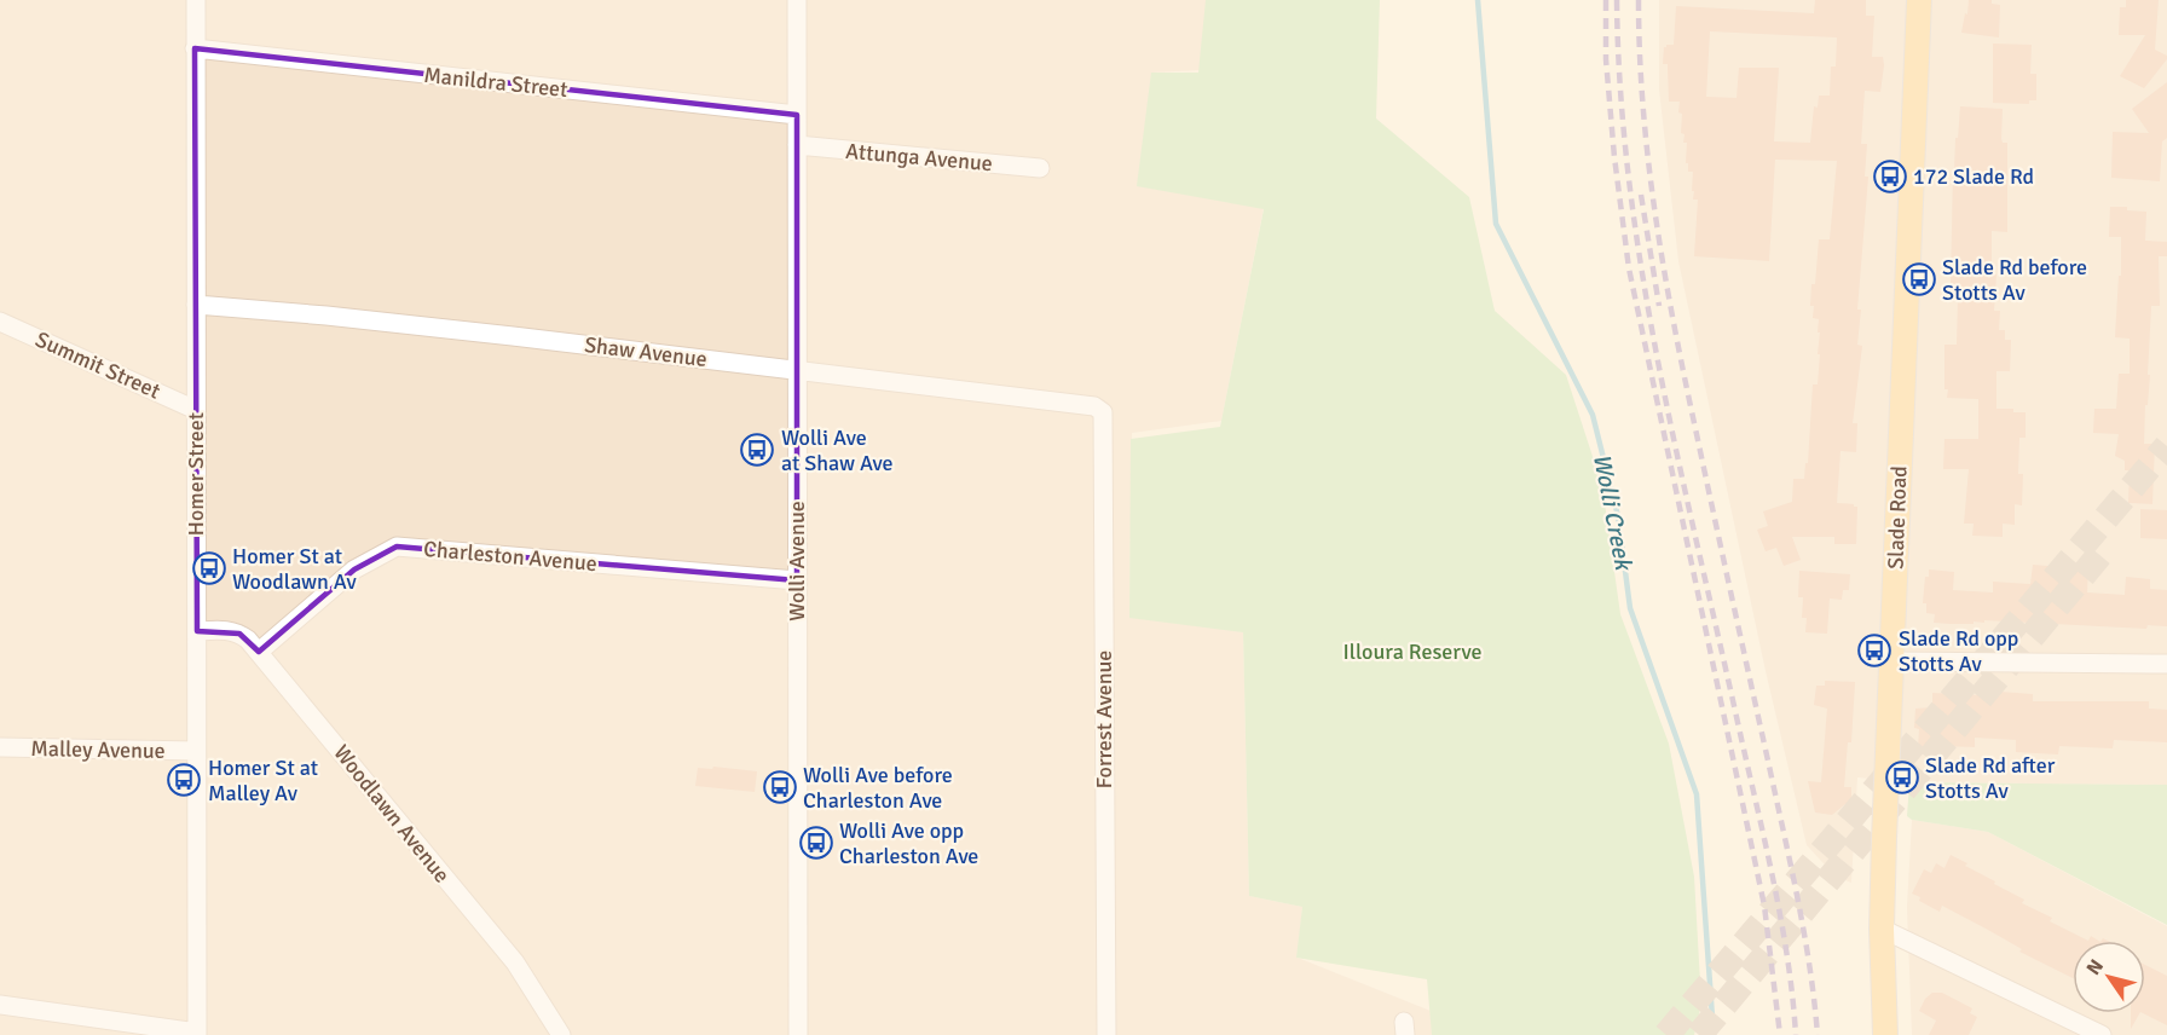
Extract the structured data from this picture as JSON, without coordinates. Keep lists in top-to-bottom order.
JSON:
{
  "streets": {
    "main road": ["Slade Road"],
    "street": [
      "Manildra Street",
      "Attunga Avenue",
      "Shaw Avenue",
      "Summit Street",
      "Homer Street",
      "Charleston Avenue",
      "Wolli Avenue",
      "Forrest Avenue",
      "Malley Avenue",
      "Woodlawn Avenue"
    ]
  },
  "crossings": [
    ["Manildra Street", "Homer Street"],
    ["Manildra Street", "Wolli Avenue"],
    ["Attunga Avenue", "Wolli Avenue"],
    ["Shaw Avenue", "Homer Street"],
    ["Shaw Avenue", "Wolli Avenue"],
    ["Shaw Avenue", "Forrest Avenue"],
    ["Summit Street", "Homer Street"],
    ["Homer Street", "Malley Avenue"],
    ["Homer Street", "Woodlawn Avenue"],
    ["Charleston Avenue", "Wolli Avenue"],
    ["Charleston Avenue", "Woodlawn Avenue"]
  ],
  "water": ["Wolli Creek"],
  "parks": ["Illoura Reserve"],
  "places": {
    "bus stop": [
      "172 Slade Rd",
      "Slade Rd before Stotts Av",
      "Wolli Ave at Shaw Ave",
      "Homer St at Woodlawn Av",
      "Slade Rd opp Stotts Av",
      "Slade Rd after Stotts Av",
      "Homer St at Malley Av",
      "Wolli Ave before Charleston Ave",
      "Wolli Ave opp Charleston Ave"
    ]
  },
  "north": "top left"
}
